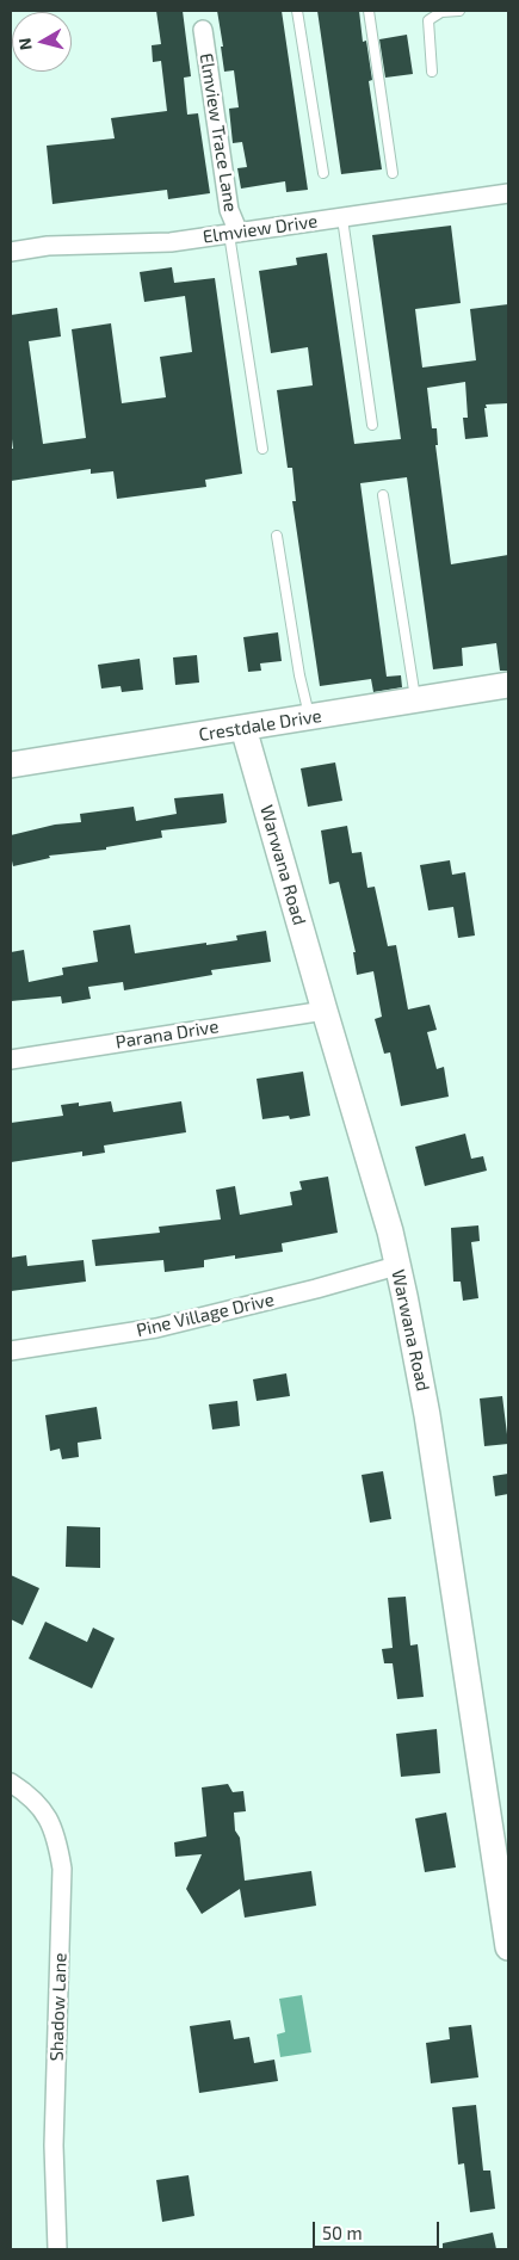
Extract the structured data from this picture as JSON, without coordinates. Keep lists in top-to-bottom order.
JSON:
{
  "streets": {
    "street": [
      "Elmview Trace Lane",
      "Elmview Drive",
      "Crestdale Drive",
      "Warwana Road",
      "Parana Drive",
      "Pine Village Drive",
      "Shadow Lane"
    ]
  },
  "crossings": [
    ["Elmview Trace Lane", "Elmview Drive"],
    ["Crestdale Drive", "Warwana Road"],
    ["Warwana Road", "Parana Drive"],
    ["Warwana Road", "Pine Village Drive"]
  ],
  "scale_bar": "50 m",
  "north": "left"
}
